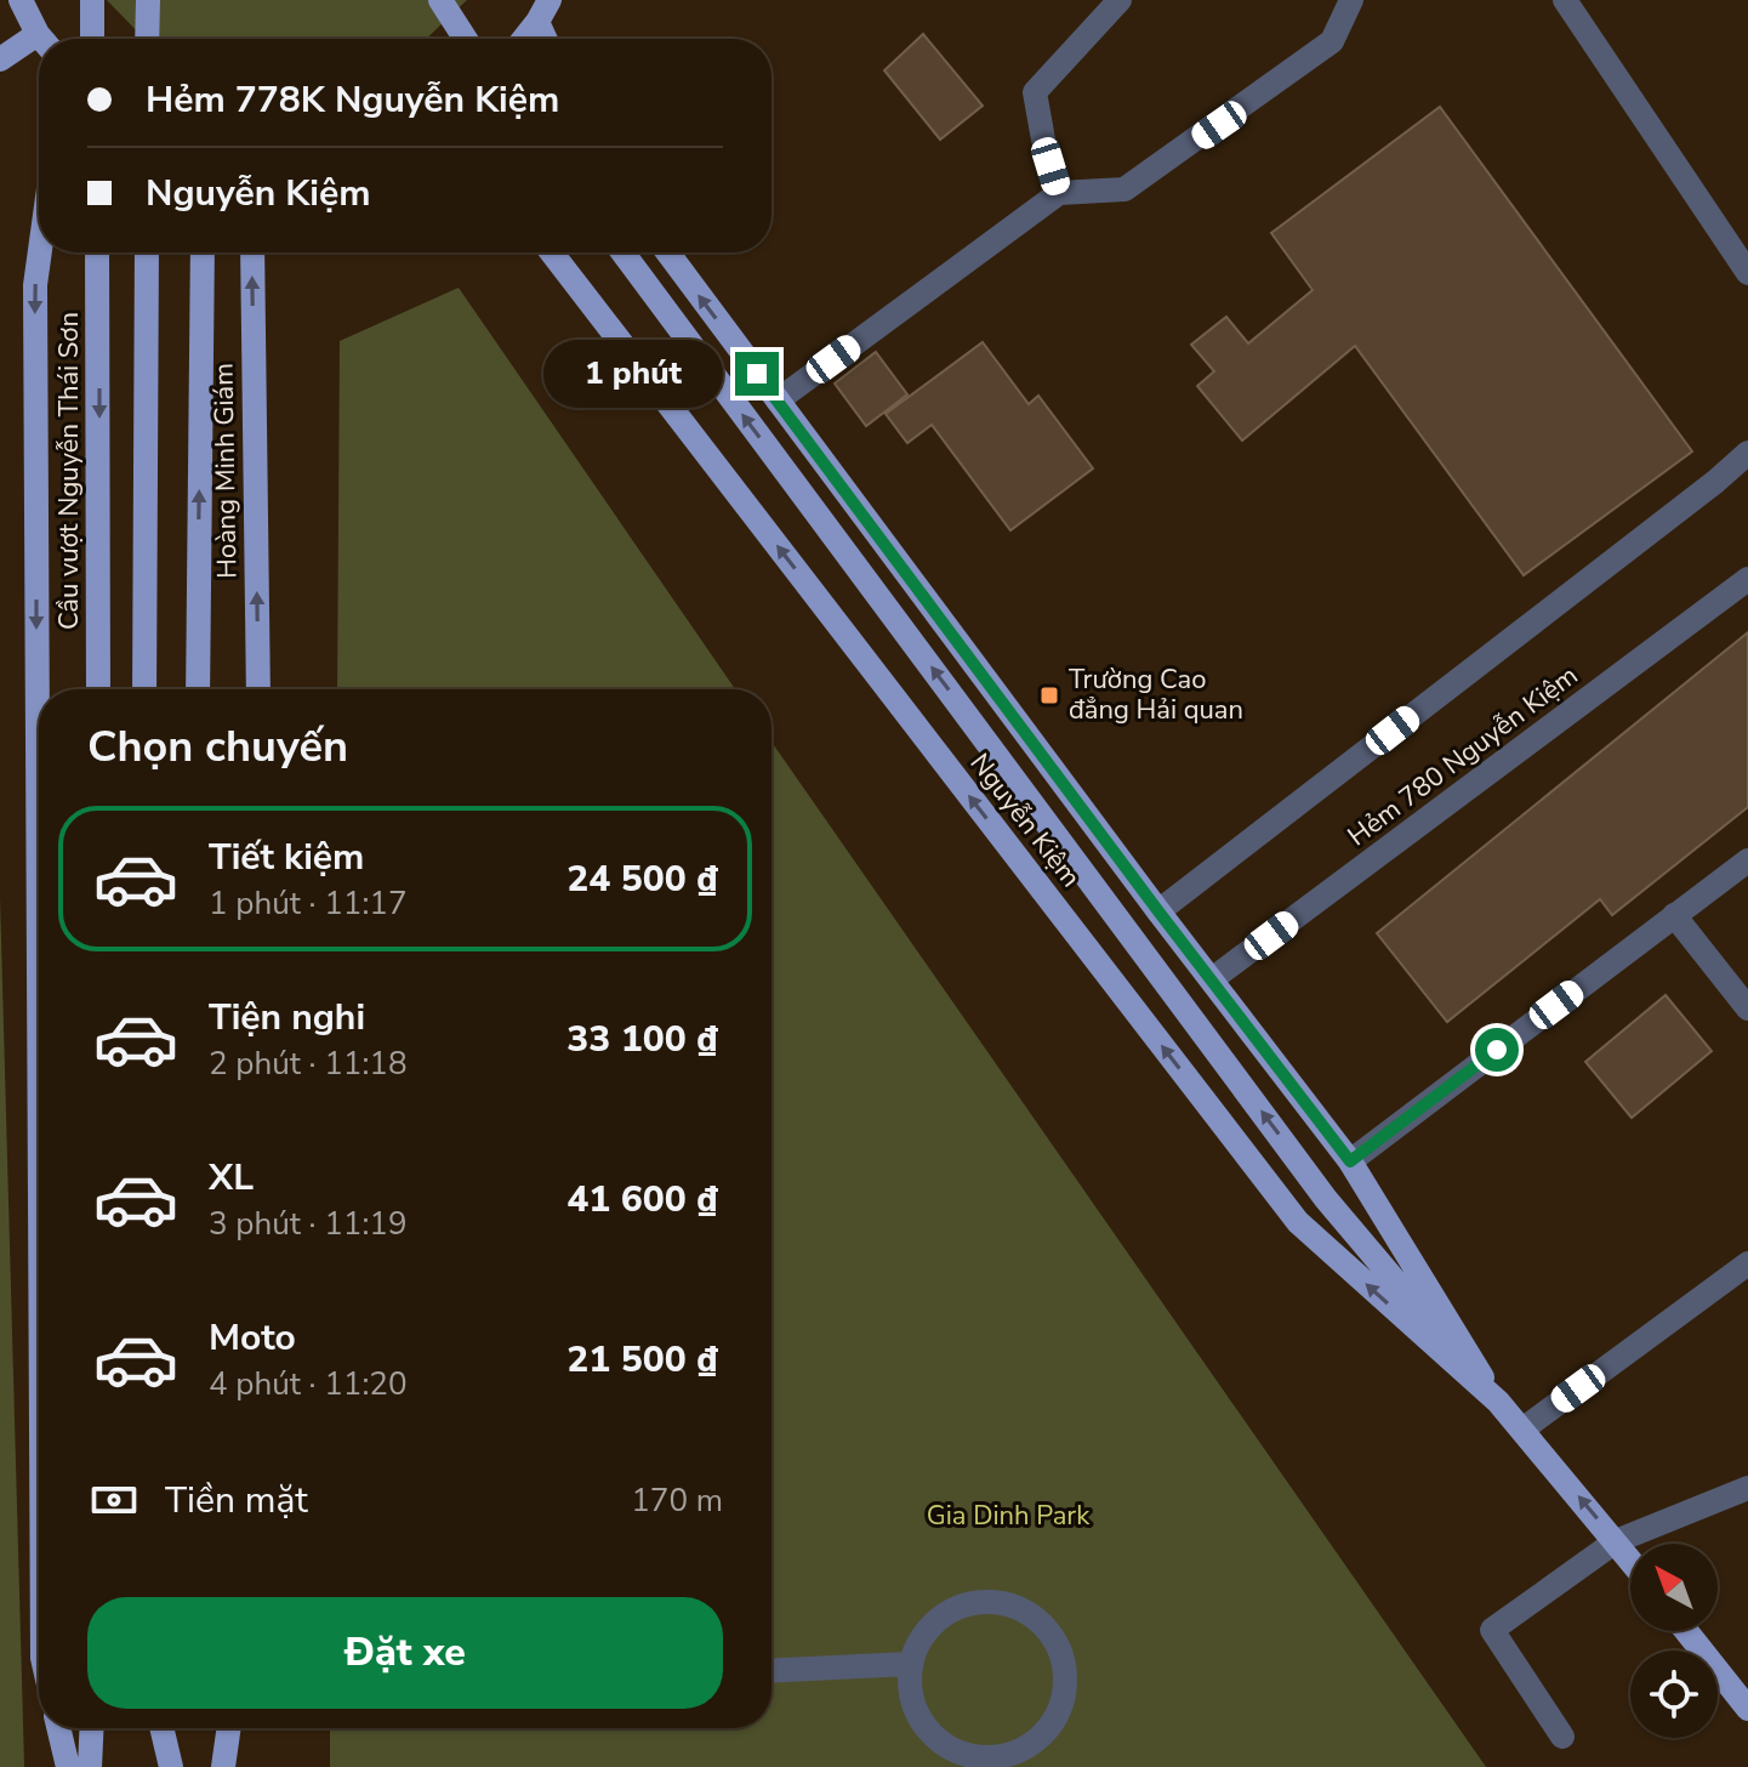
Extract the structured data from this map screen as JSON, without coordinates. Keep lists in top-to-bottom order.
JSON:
{
  "streets": {
    "main road": ["Cầu vượt Nguyễn Thái Sơn", "Hoàng Minh Giám", "Nguyễn Kiệm"],
    "street": ["Hẻm 780 Nguyễn Kiệm"]
  },
  "crossings": [
    ["Hẻm 780 Nguyễn Kiệm", "Nguyễn Kiệm"]
  ],
  "parks": ["Gia Dinh Park"],
  "places": {
    "transit": ["Trường Cao đẳng Hải quan"]
  },
  "north": "top left",
  "page": {
    "banner": ["Hẻm 778K Nguyễn Kiệm", "Nguyễn Kiệm"],
    "bubble": "1 phút",
    "heading": "Chọn chuyến",
    "list": [
      {
        "name": "Tiết kiệm",
        "note": "1 phút · 11:17",
        "value": "24 500 ₫"
      },
      {
        "name": "Tiện nghi",
        "note": "2 phút · 11:18",
        "value": "33 100 ₫"
      },
      {
        "name": "XL",
        "note": "3 phút · 11:19",
        "value": "41 600 ₫"
      },
      {
        "name": "Moto",
        "note": "4 phút · 11:20",
        "value": "21 500 ₫"
      }
    ],
    "pay": ["Tiền mặt", "170 m"],
    "buttons": "Đặt xe"
  }
}
